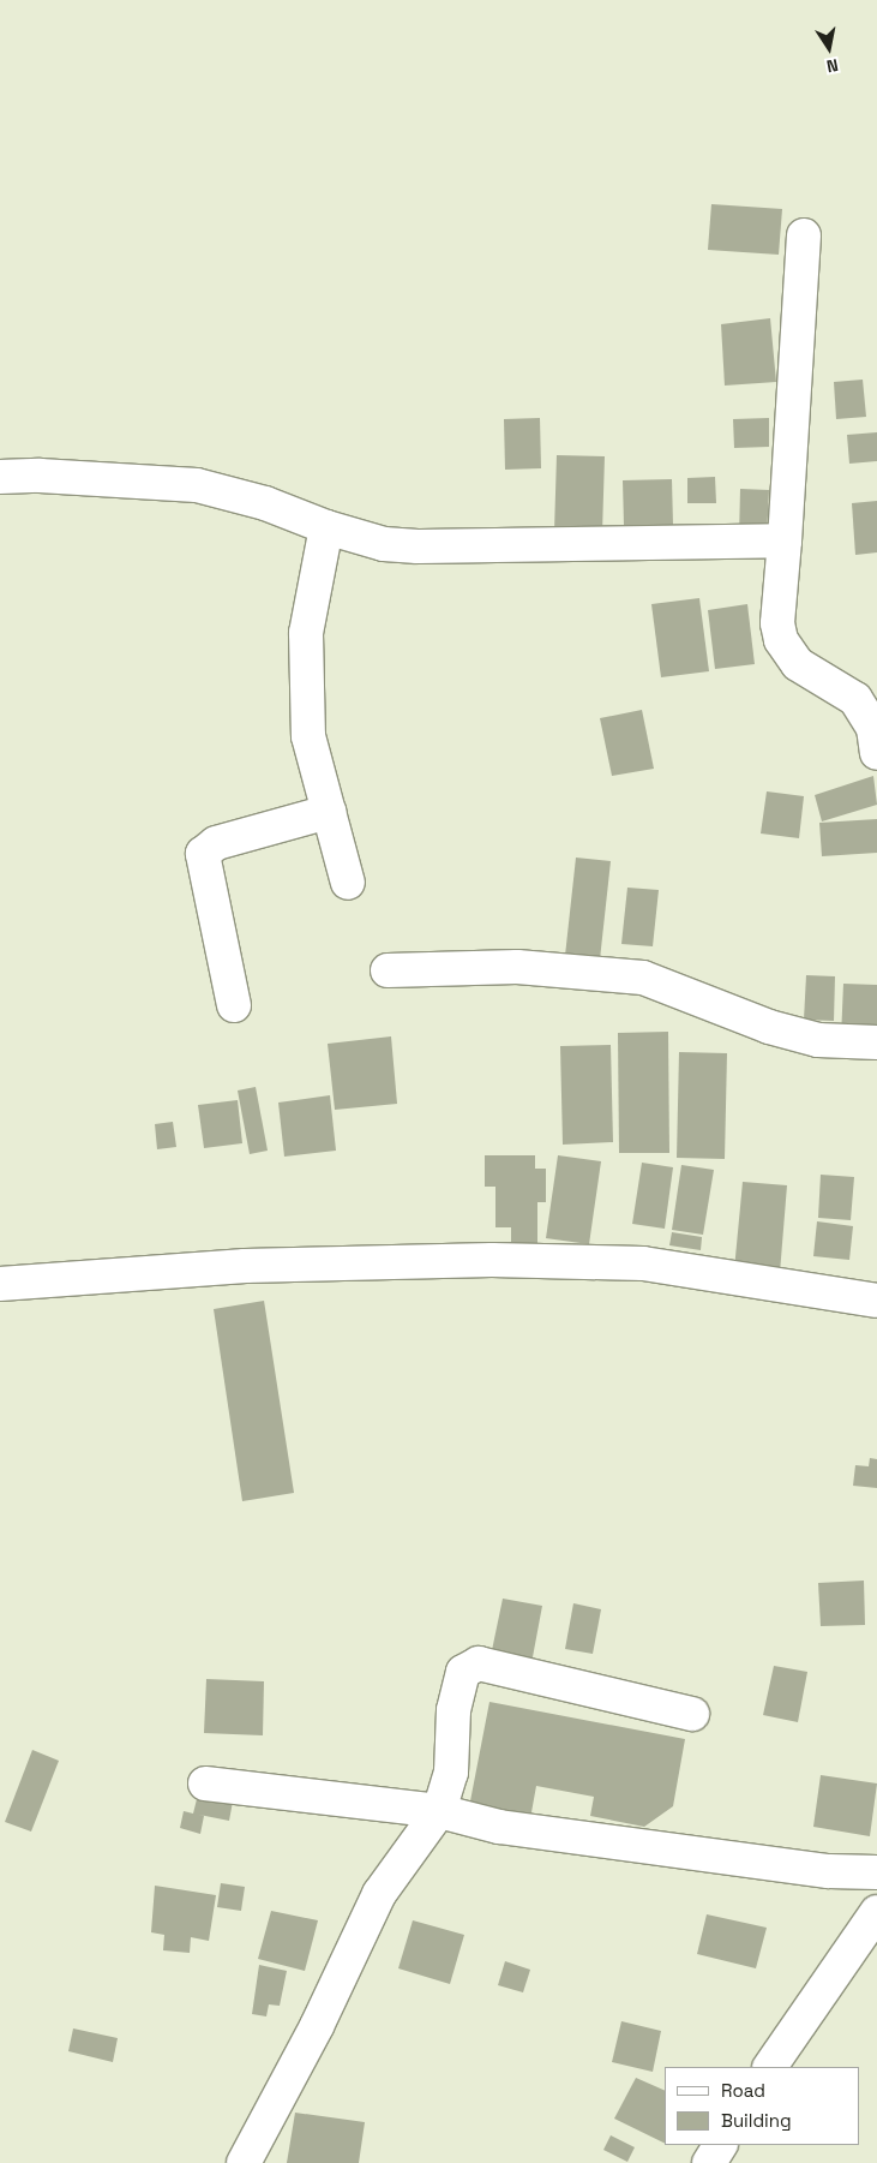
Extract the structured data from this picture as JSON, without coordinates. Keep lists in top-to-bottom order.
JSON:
{
  "legend": ["Road", "Building"],
  "north": "bottom"
}
